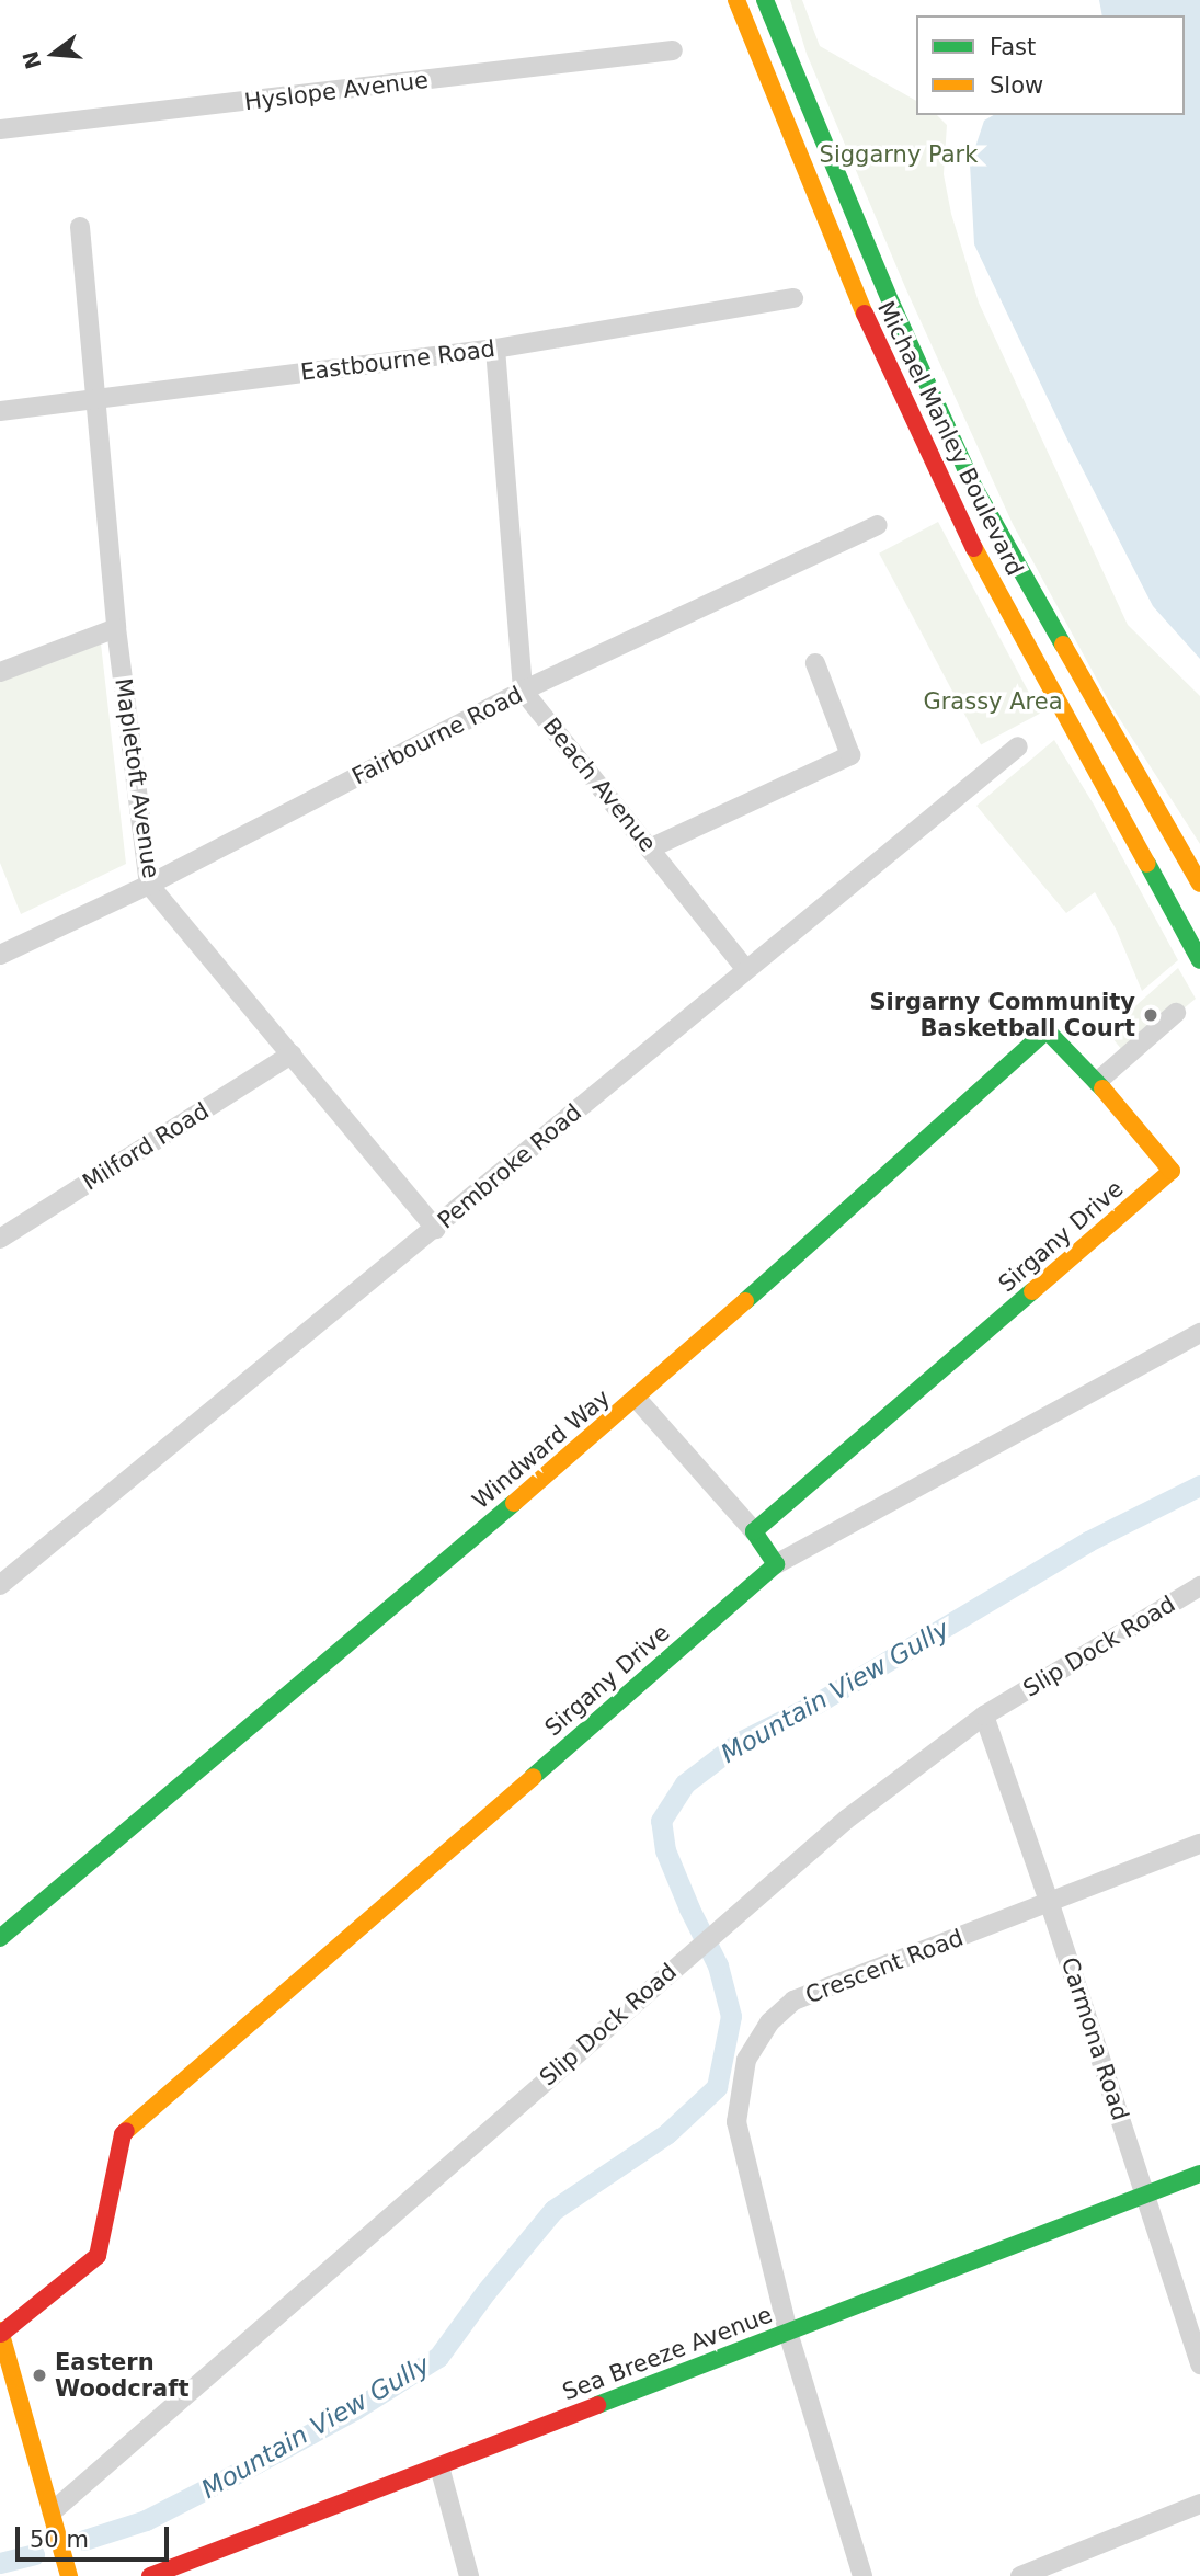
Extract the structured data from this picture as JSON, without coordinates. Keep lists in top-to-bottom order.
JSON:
{
  "streets": {
    "main road": [
      "Michael Manley Boulevard",
      "Sirgany Drive",
      "Windward Way",
      "Sea Breeze Avenue"
    ],
    "street": [
      "Hyslope Avenue",
      "Eastbourne Road",
      "Fairbourne Road",
      "Mapletoft Avenue",
      "Beach Avenue",
      "Milford Road",
      "Pembroke Road",
      "Slip Dock Road",
      "Crescent Road",
      "Carmona Road"
    ]
  },
  "crossings": [
    ["Eastbourne Road", "Mapletoft Avenue"],
    ["Fairbourne Road", "Mapletoft Avenue"],
    ["Fairbourne Road", "Beach Avenue"],
    ["Mapletoft Avenue", "Milford Road"],
    ["Mapletoft Avenue", "Pembroke Road"],
    ["Beach Avenue", "Pembroke Road"],
    ["Sirgany Drive", "Windward Way"],
    ["Slip Dock Road", "Carmona Road"],
    ["Crescent Road", "Carmona Road"],
    ["Crescent Road", "Sea Breeze Avenue"],
    ["Carmona Road", "Sea Breeze Avenue"]
  ],
  "water": ["Mountain View Gully"],
  "parks": ["Siggarny Park", "Grassy Area"],
  "places": ["Sirgarny Community Basketball Court", "Eastern Woodcraft"],
  "legend": ["Fast", "Slow"],
  "scale_bar": "50 m",
  "north": "left"
}
